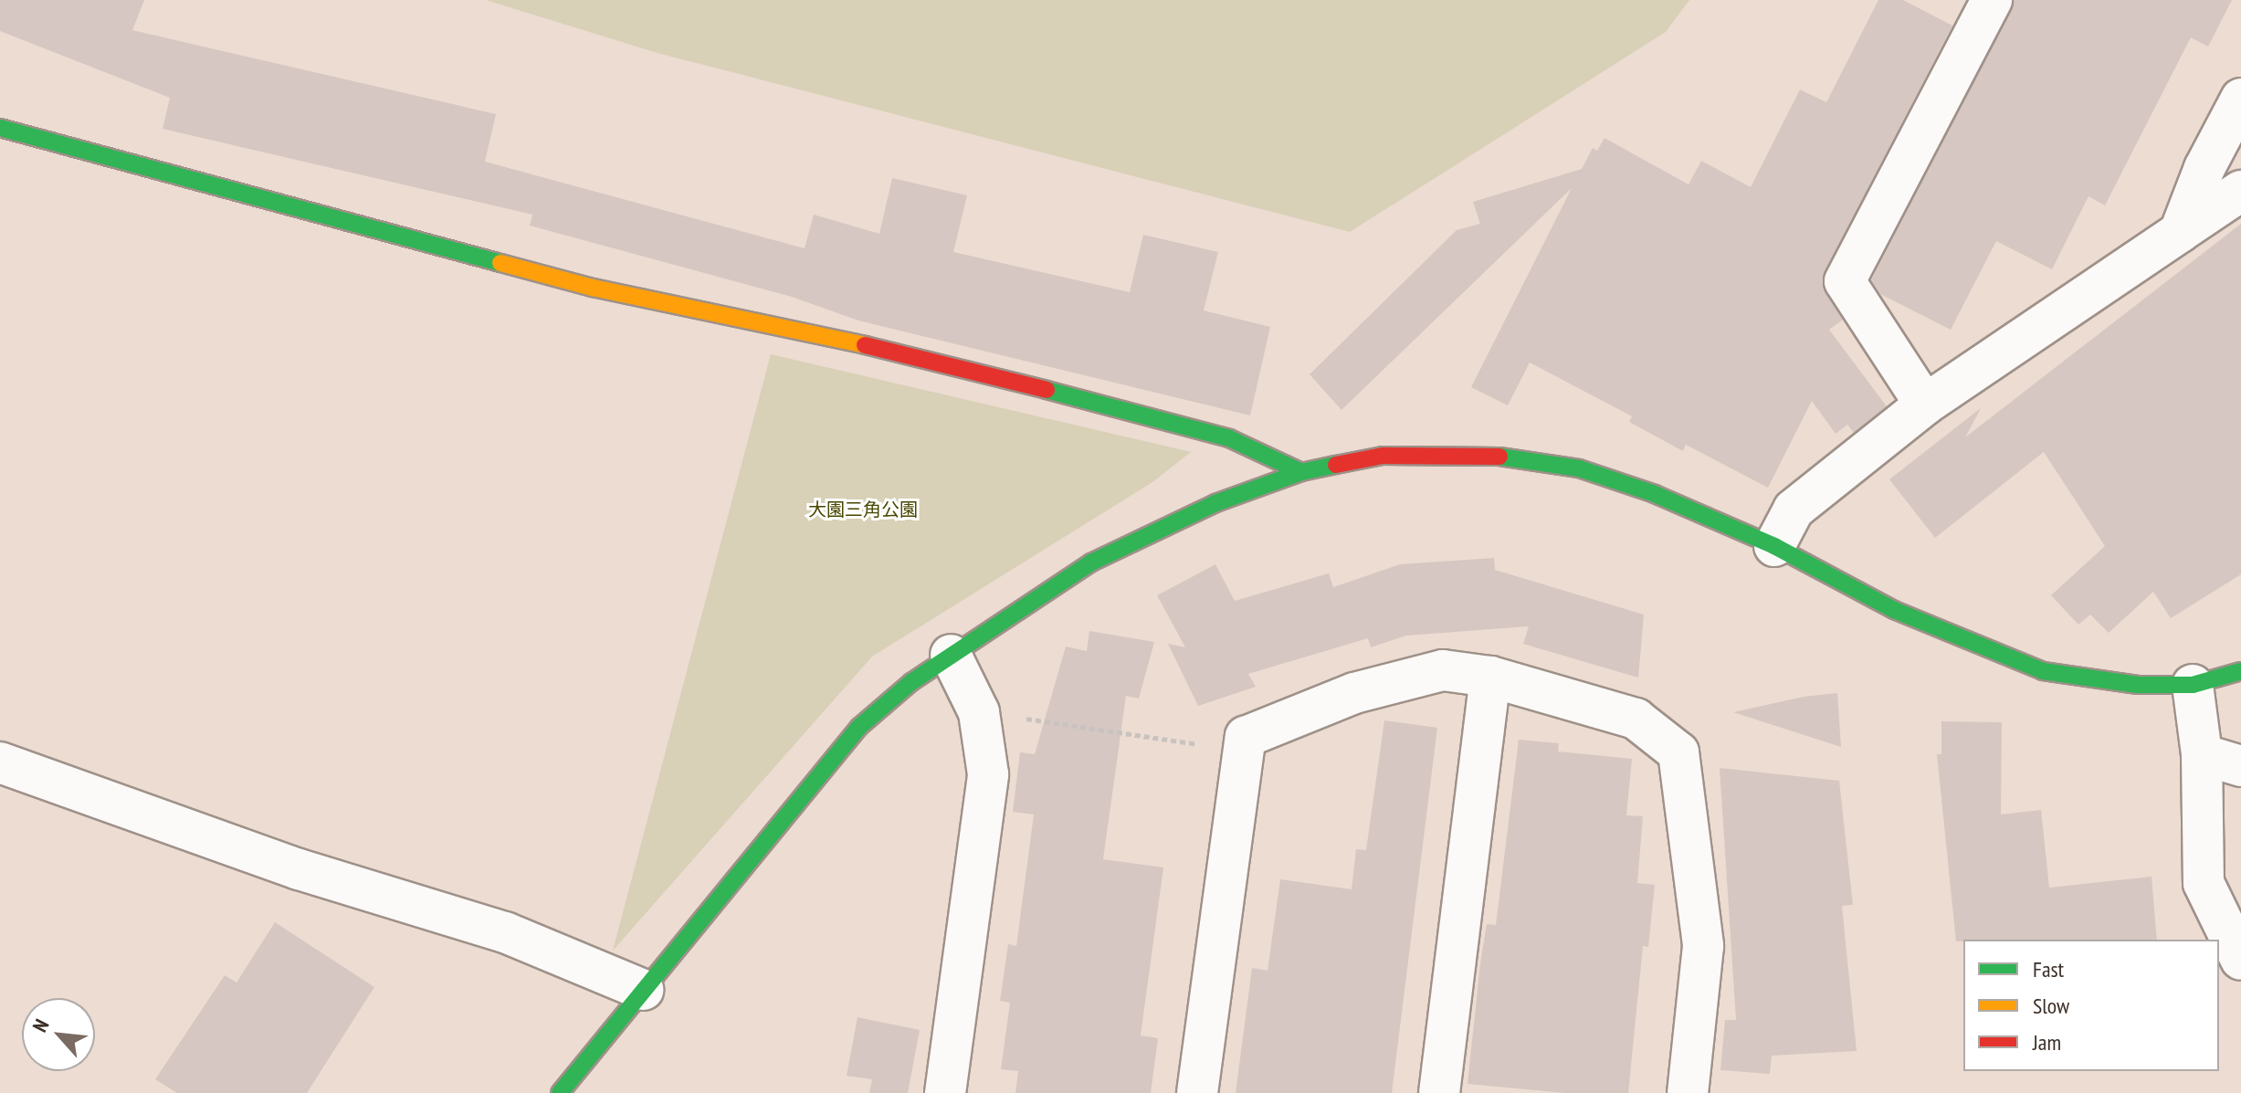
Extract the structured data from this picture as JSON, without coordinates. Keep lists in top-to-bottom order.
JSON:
{
  "parks": ["大園三角公園"],
  "legend": ["Fast", "Slow", "Jam"],
  "north": "top left"
}
